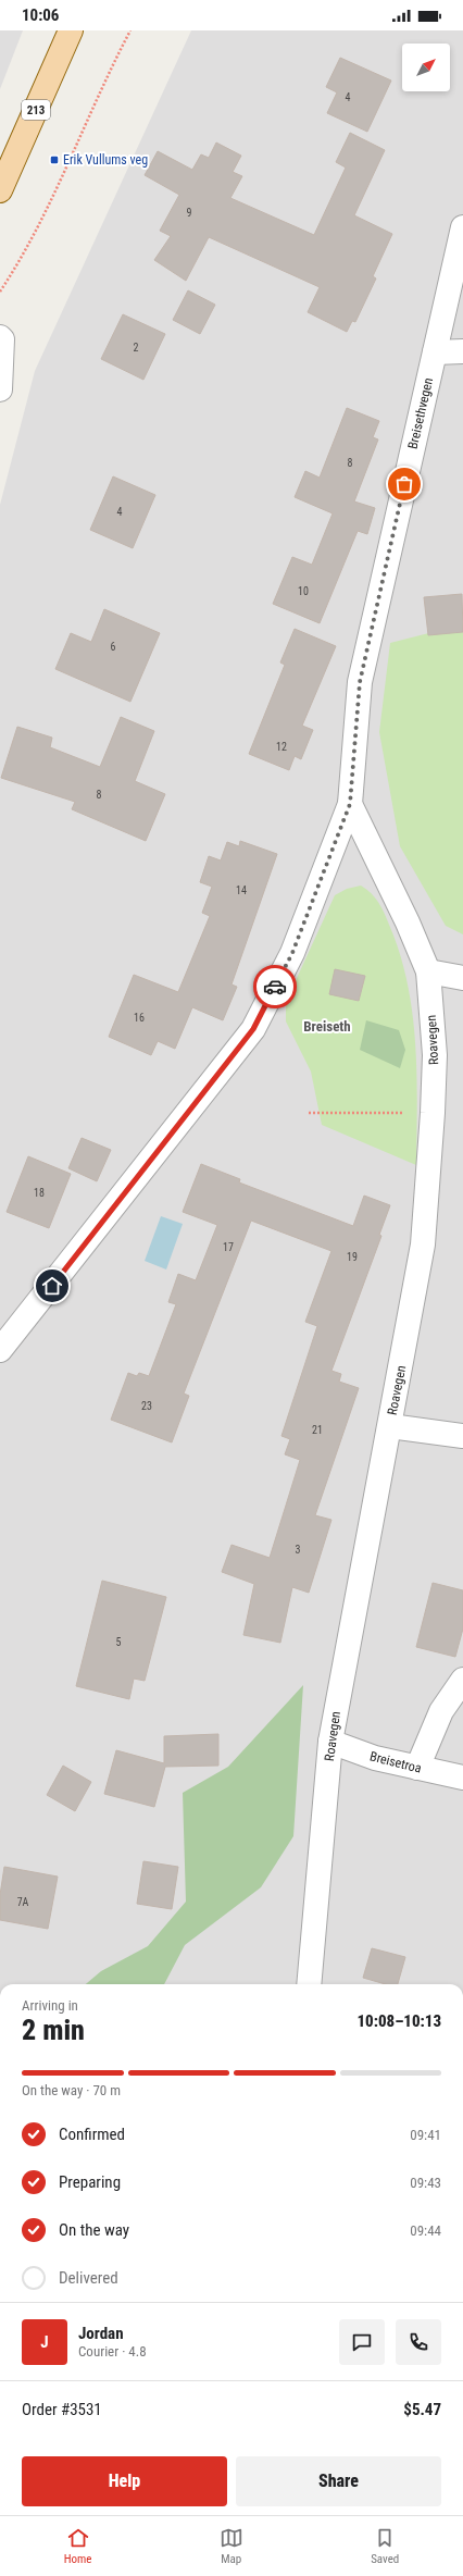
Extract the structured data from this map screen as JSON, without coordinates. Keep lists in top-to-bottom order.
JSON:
{
  "streets": {
    "main road": ["213"],
    "street": ["Breisethvegen", "Roavegen", "Breisetroa"]
  },
  "crossings": [
    ["Breisethvegen", "Roavegen"],
    ["Roavegen", "Breisetroa"]
  ],
  "districts": ["Breiseth"],
  "places": {
    "transit": ["Erik Vullums veg"]
  },
  "house_numbers": [
    "4",
    "9",
    "2",
    "8",
    "4",
    "10",
    "6",
    "12",
    "8",
    "14",
    "16",
    "18",
    "17",
    "19",
    "23",
    "21",
    "3",
    "5",
    "7A"
  ],
  "north": "top right",
  "page": {
    "status": "10:06",
    "heading": ["2 min", "Arriving in", "10:08–10:13"],
    "panel": [
      "Jordan",
      "Courier · 4.8",
      "Order #3531",
      "$5.47"
    ],
    "bar": "On the way · 70 m",
    "list": [
      ["Confirmed", "09:41"],
      ["Preparing", "09:43"],
      ["On the way", "09:44"],
      "Delivered"
    ],
    "round": "J",
    "buttons": ["Help", "Share"],
    "tabs": ["Home", "Map", "Saved"]
  }
}
